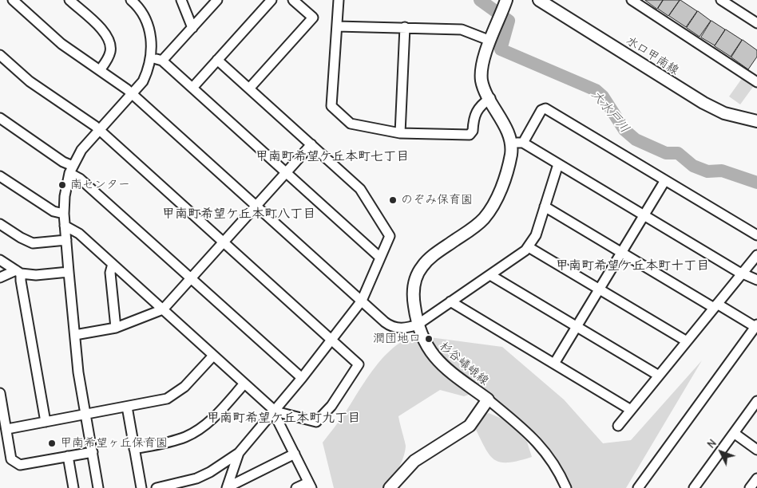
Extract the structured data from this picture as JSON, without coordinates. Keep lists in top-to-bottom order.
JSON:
{
  "streets": {
    "main road": ["水口甲南線", "杉谷嶬峨線"]
  },
  "districts": [
    "甲南町希望ケ丘本町七丁目",
    "甲南町希望ケ丘本町八丁目",
    "甲南町希望ケ丘本町十丁目",
    "甲南町希望ケ丘本町九丁目"
  ],
  "water": ["大水戸川"],
  "places": [
    "南センター",
    "のぞみ保育園",
    "潤団地口",
    "甲南希望ヶ丘保育園"
  ],
  "north": "top left"
}
